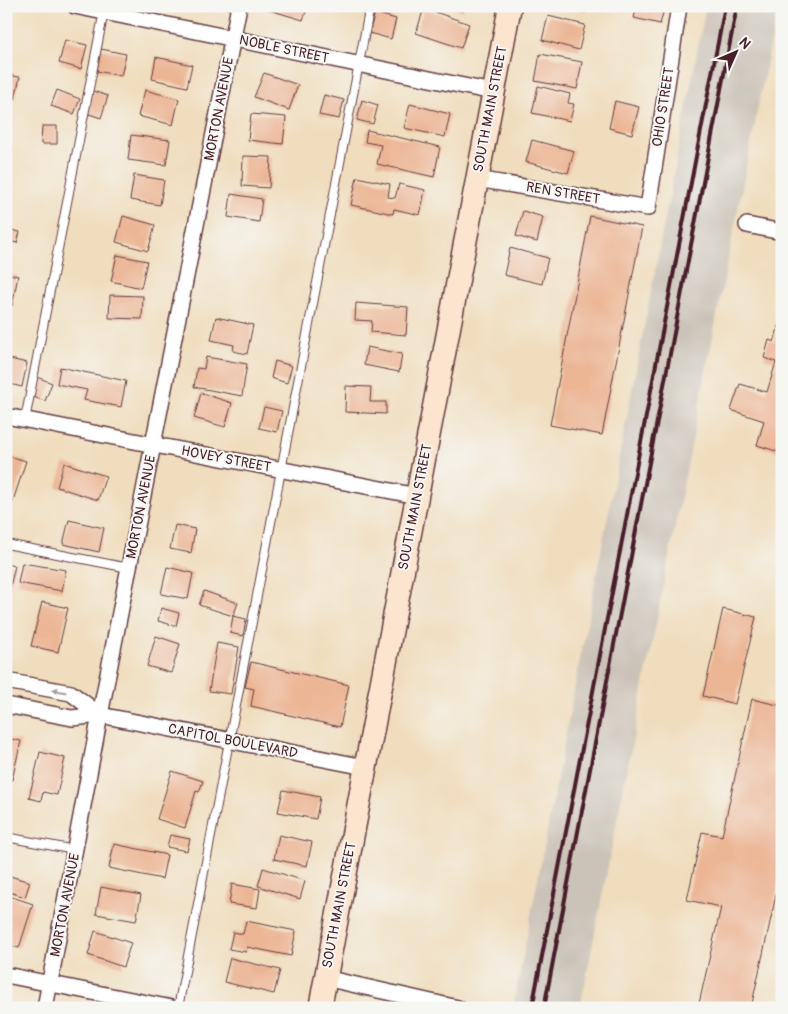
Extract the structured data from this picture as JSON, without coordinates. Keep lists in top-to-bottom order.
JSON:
{
  "streets": {
    "main road": ["SOUTH MAIN STREET"],
    "street": [
      "NOBLE STREET",
      "OHIO STREET",
      "MORTON AVENUE",
      "REN STREET",
      "HOVEY STREET",
      "CAPITOL BOULEVARD"
    ]
  },
  "crossings": [
    ["NOBLE STREET", "MORTON AVENUE"],
    ["NOBLE STREET", "SOUTH MAIN STREET"],
    ["OHIO STREET", "REN STREET"],
    ["MORTON AVENUE", "HOVEY STREET"],
    ["MORTON AVENUE", "CAPITOL BOULEVARD"],
    ["SOUTH MAIN STREET", "REN STREET"],
    ["SOUTH MAIN STREET", "HOVEY STREET"],
    ["SOUTH MAIN STREET", "CAPITOL BOULEVARD"]
  ],
  "north": "top right"
}
